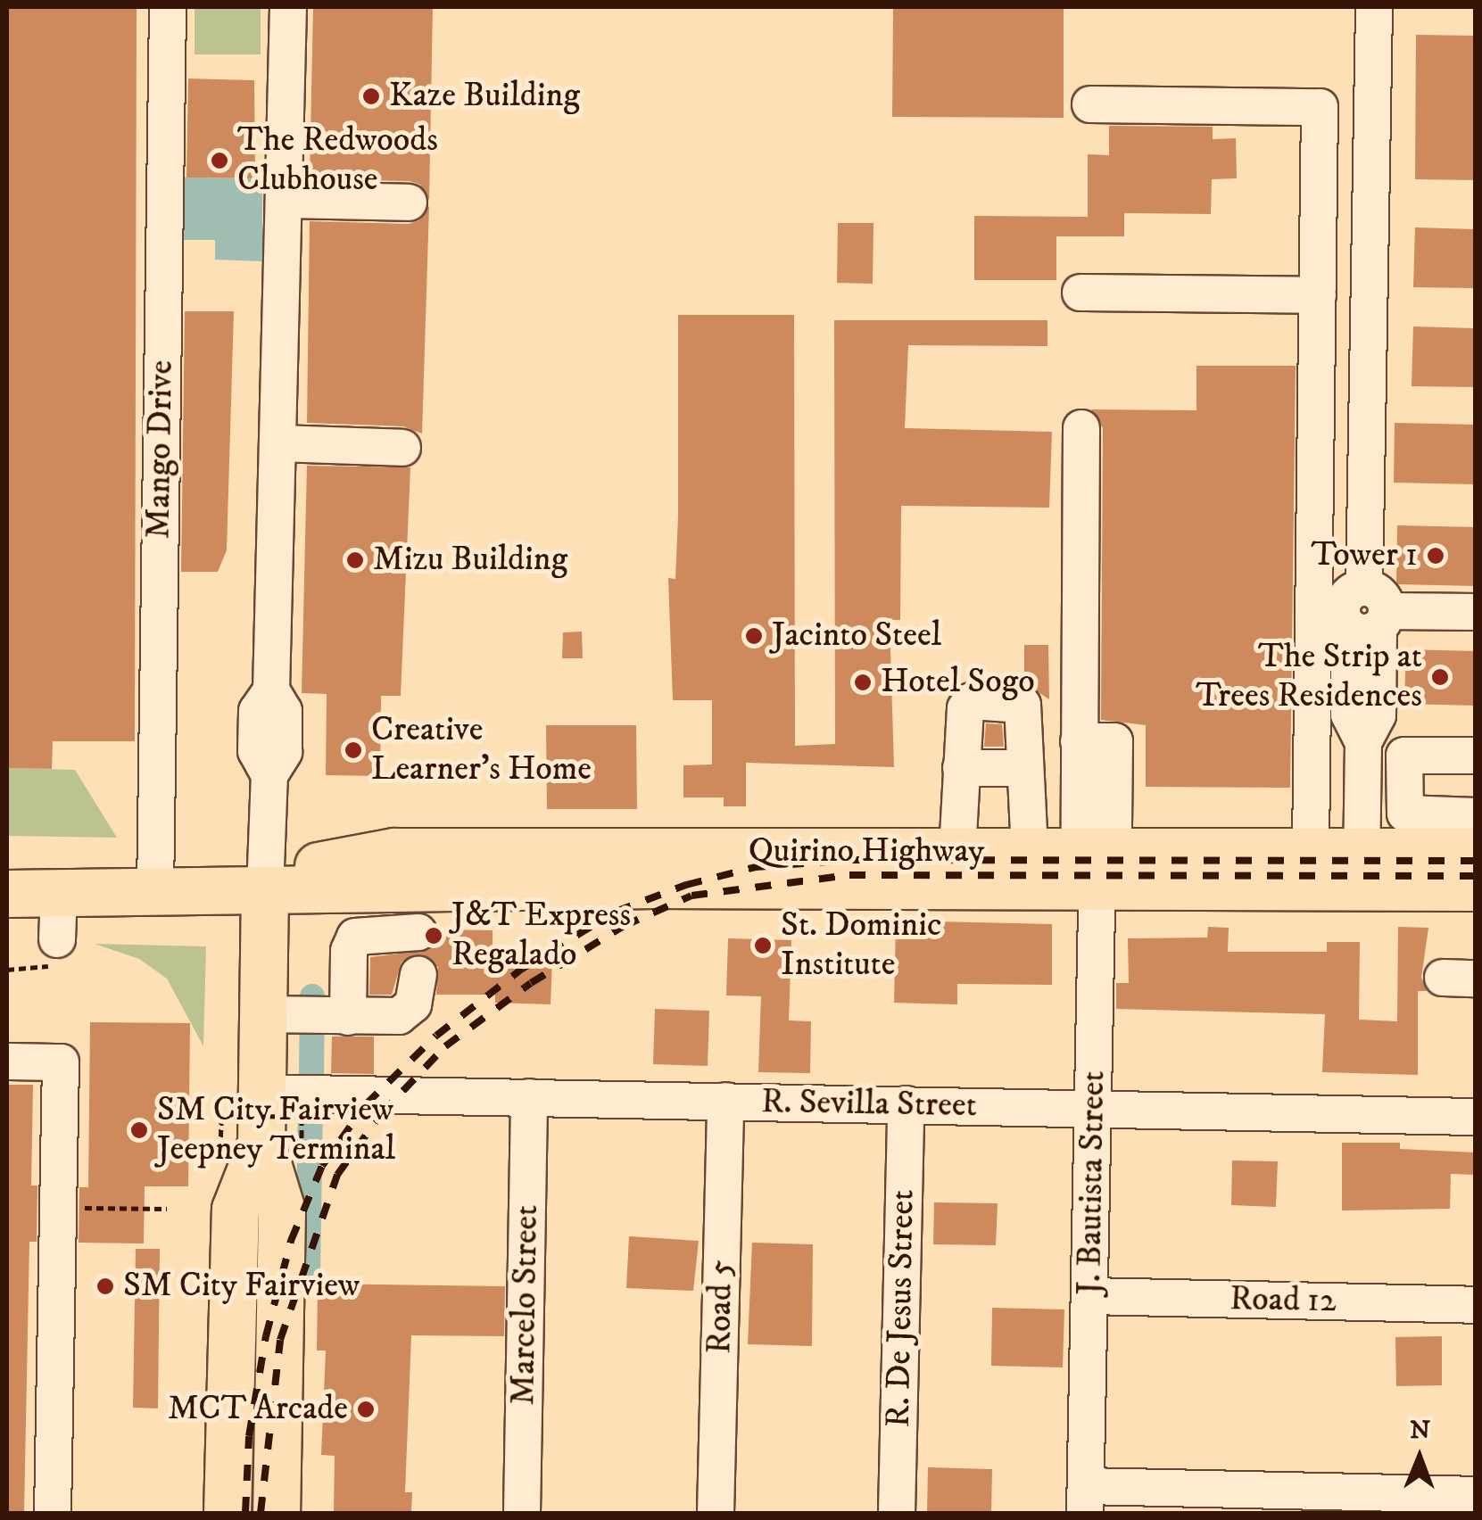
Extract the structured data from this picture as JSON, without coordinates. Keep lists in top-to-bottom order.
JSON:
{
  "streets": {
    "main road": ["Quirino Highway"],
    "street": [
      "Mango Drive",
      "R. Sevilla Street",
      "J. Bautista Street",
      "Road 12",
      "Marcelo Street",
      "Road 5",
      "R. De Jesus Street"
    ]
  },
  "crossings": [
    ["Mango Drive", "Quirino Highway"],
    ["Quirino Highway", "J. Bautista Street"],
    ["R. Sevilla Street", "J. Bautista Street"],
    ["R. Sevilla Street", "Marcelo Street"],
    ["R. Sevilla Street", "Road 5"],
    ["R. Sevilla Street", "R. De Jesus Street"],
    ["J. Bautista Street", "Road 12"]
  ],
  "places": [
    "Kaze Building",
    "The Redwoods Clubhouse",
    "Tower 1",
    "Mizu Building",
    "Jacinto Steel",
    "The Strip at Trees Residences",
    "Hotel Sogo",
    "Creative Learner's Home",
    "J&T Express Regalado",
    "St. Dominic Institute",
    "SM City Fairview Jeepney Terminal",
    "SM City Fairview",
    "MCT Arcade"
  ],
  "north": "top"
}
